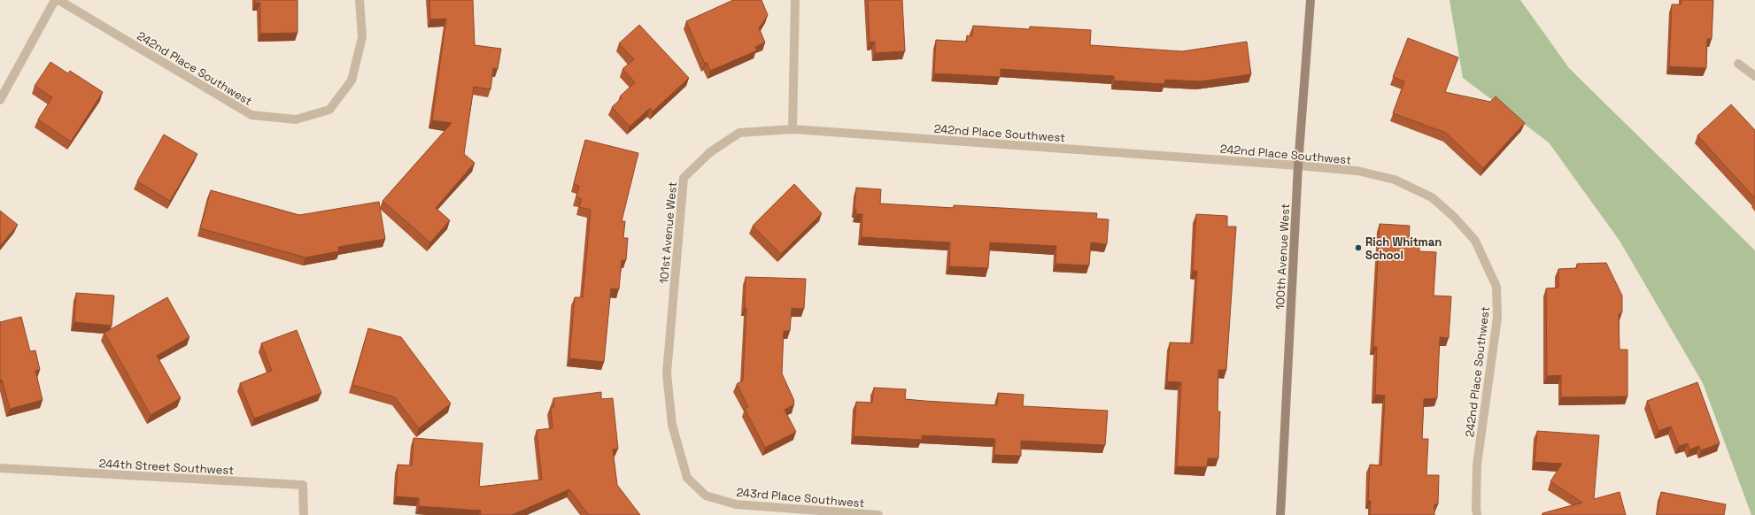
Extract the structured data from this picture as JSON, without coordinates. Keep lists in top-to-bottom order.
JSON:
{
  "streets": {
    "main road": ["100th Avenue West"],
    "street": [
      "242nd Place Southwest",
      "101st Avenue West",
      "244th Street Southwest",
      "243rd Place Southwest"
    ]
  },
  "crossings": [
    ["242nd Place Southwest", "101st Avenue West"],
    ["242nd Place Southwest", "100th Avenue West"],
    ["101st Avenue West", "243rd Place Southwest"]
  ],
  "places": ["Rich Whitman School"]
}
